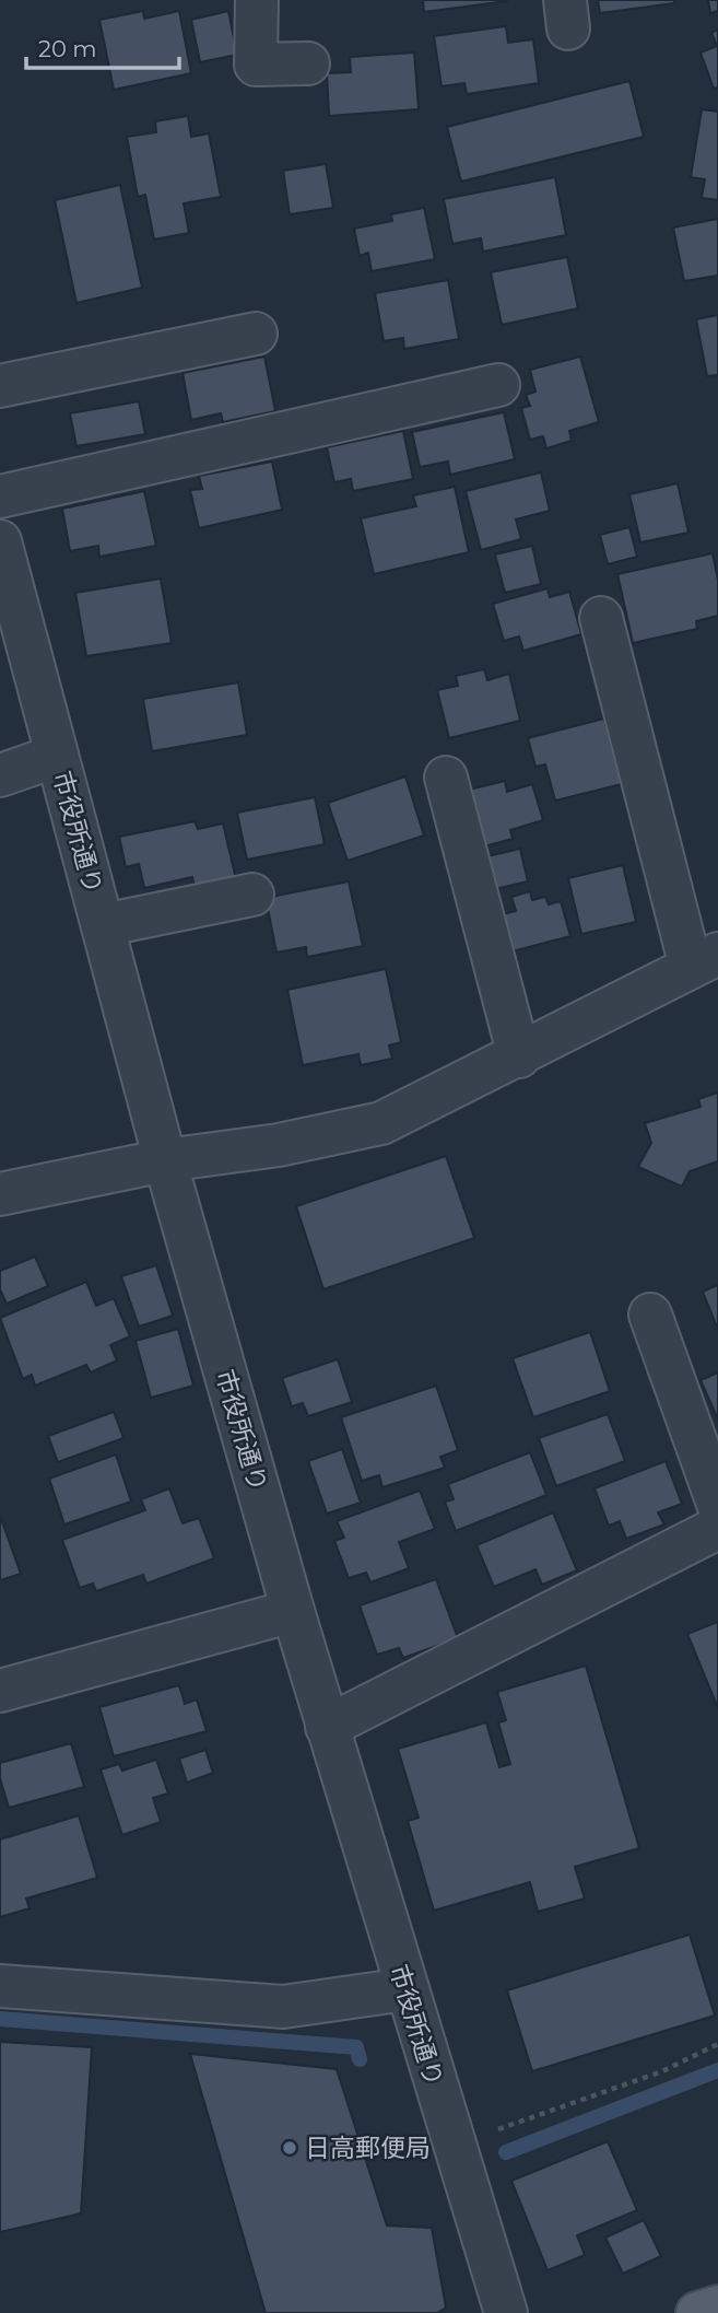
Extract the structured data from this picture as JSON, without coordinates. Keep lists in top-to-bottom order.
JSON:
{
  "streets": {
    "street": ["市役所通り"]
  },
  "places": ["日高郵便局"],
  "scale_bar": "20 m"
}
